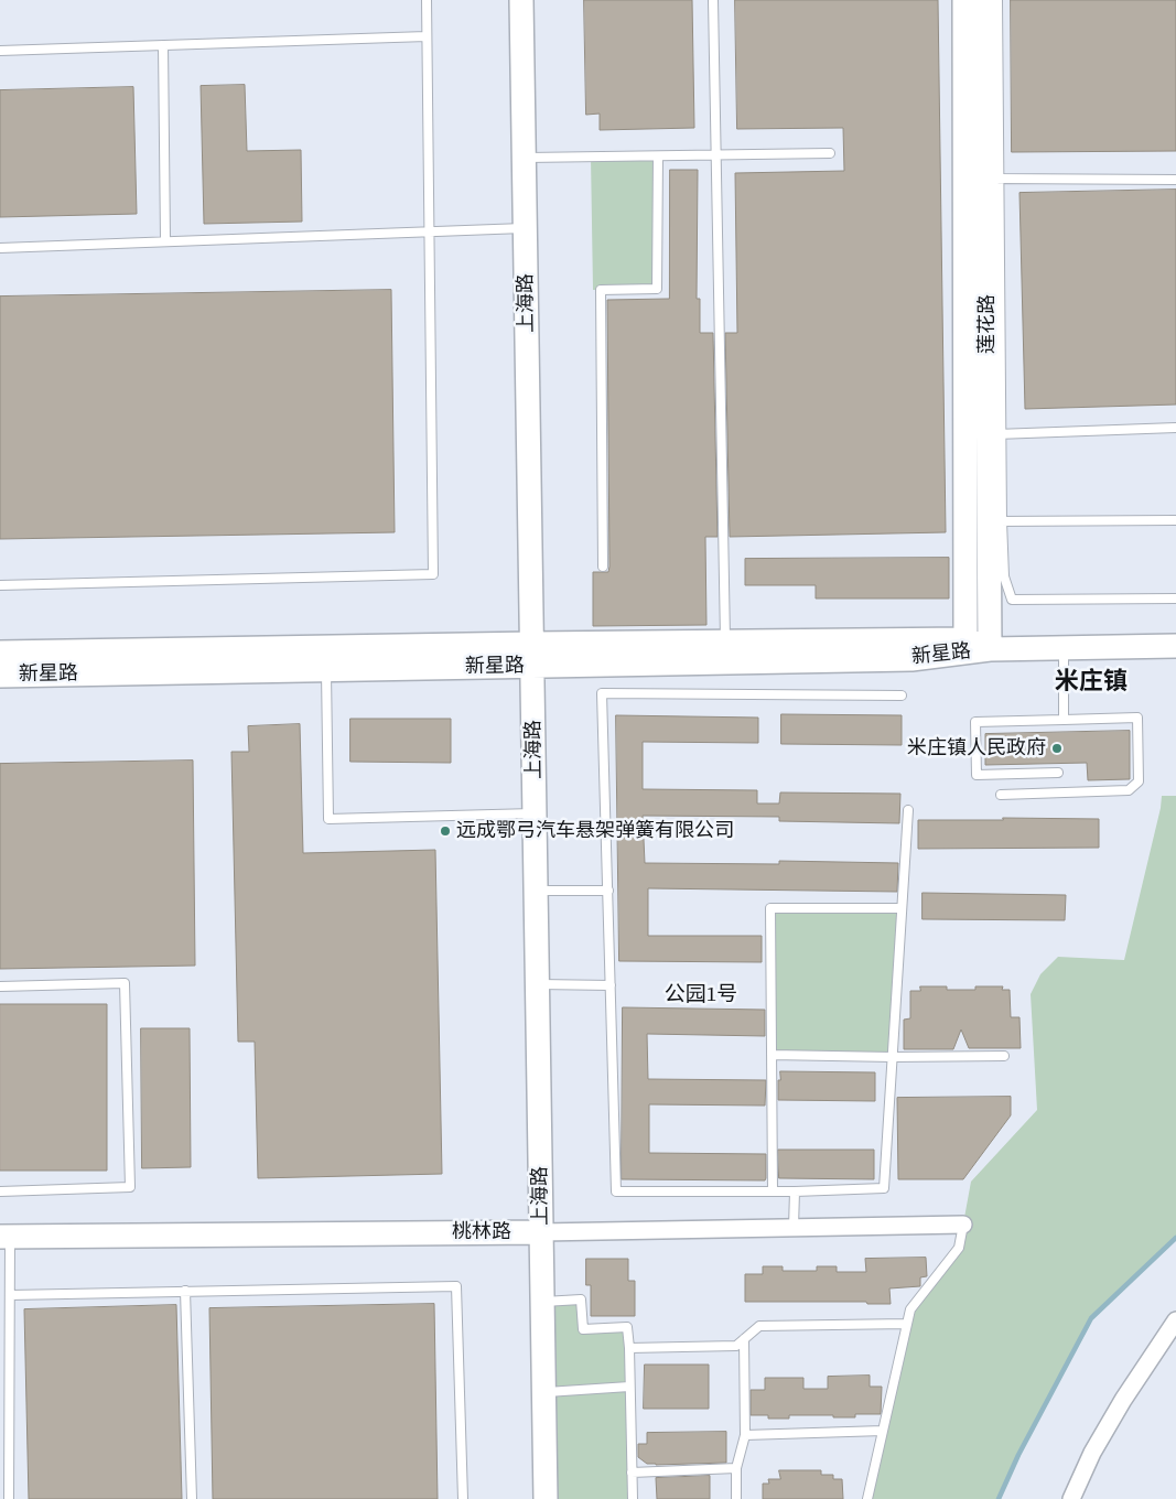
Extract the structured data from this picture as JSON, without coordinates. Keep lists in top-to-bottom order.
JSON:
{
  "streets": {
    "street": [
      "上海路",
      "莲花路",
      "新星路",
      "桃林路"
    ]
  },
  "crossings": [
    ["上海路", "新星路"],
    ["上海路", "桃林路"],
    ["莲花路", "新星路"]
  ],
  "districts": ["米庄镇", "公园1号"],
  "places": ["米庄镇人民政府", "远成鄂弓汽车悬架弹簧有限公司"]
}
